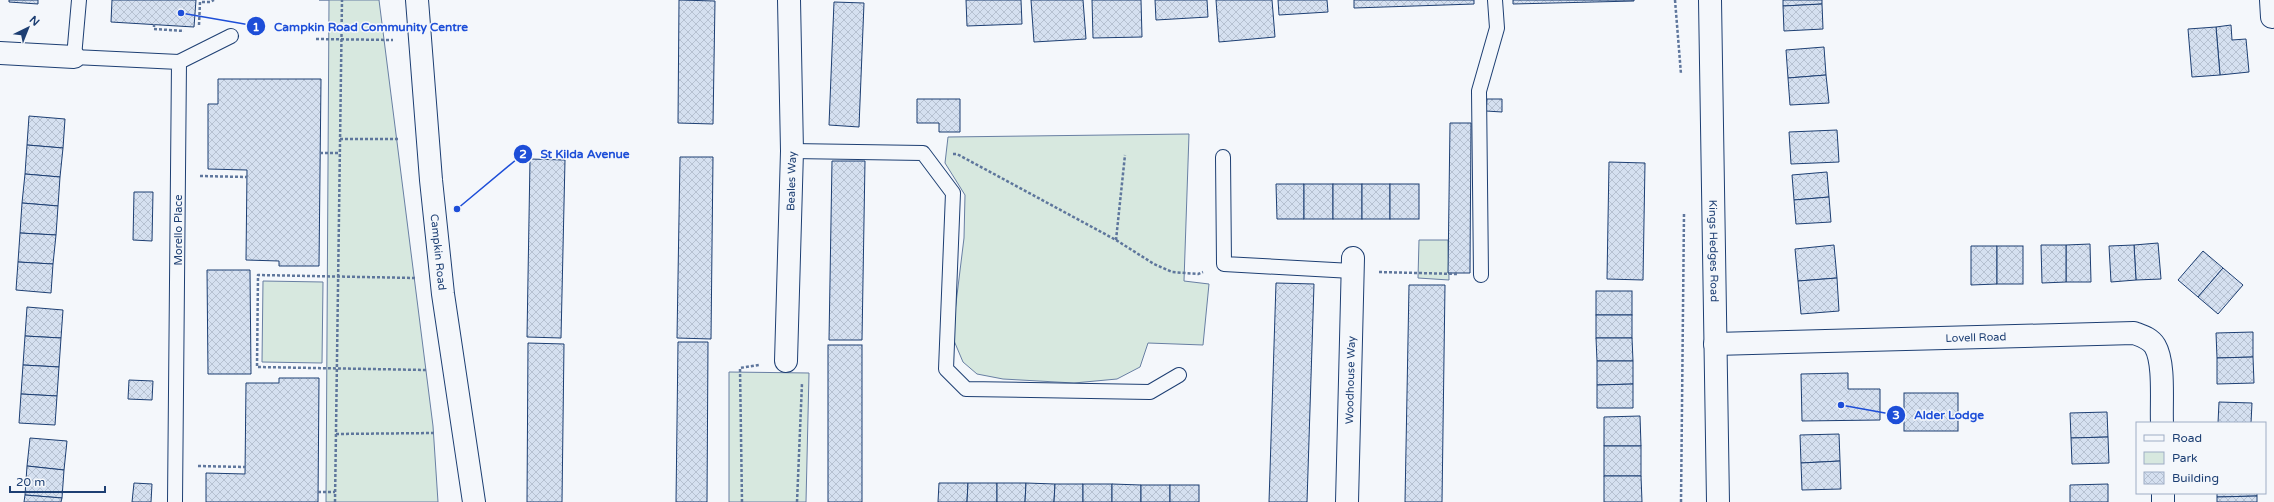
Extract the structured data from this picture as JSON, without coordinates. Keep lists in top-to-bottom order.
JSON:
{
  "streets": {
    "street": [
      "Beales Way",
      "Kings Hedges Road",
      "Campkin Road",
      "Lovell Road",
      "Woodhouse Way"
    ],
    "lane": ["Morello Place"]
  },
  "crossings": [
    ["Kings Hedges Road", "Lovell Road"]
  ],
  "places": ["Campkin Road Community Centre", "St Kilda Avenue", "Alder Lodge"],
  "legend": ["Road", "Park", "Building"],
  "scale_bar": "20 m",
  "north": "top right"
}
